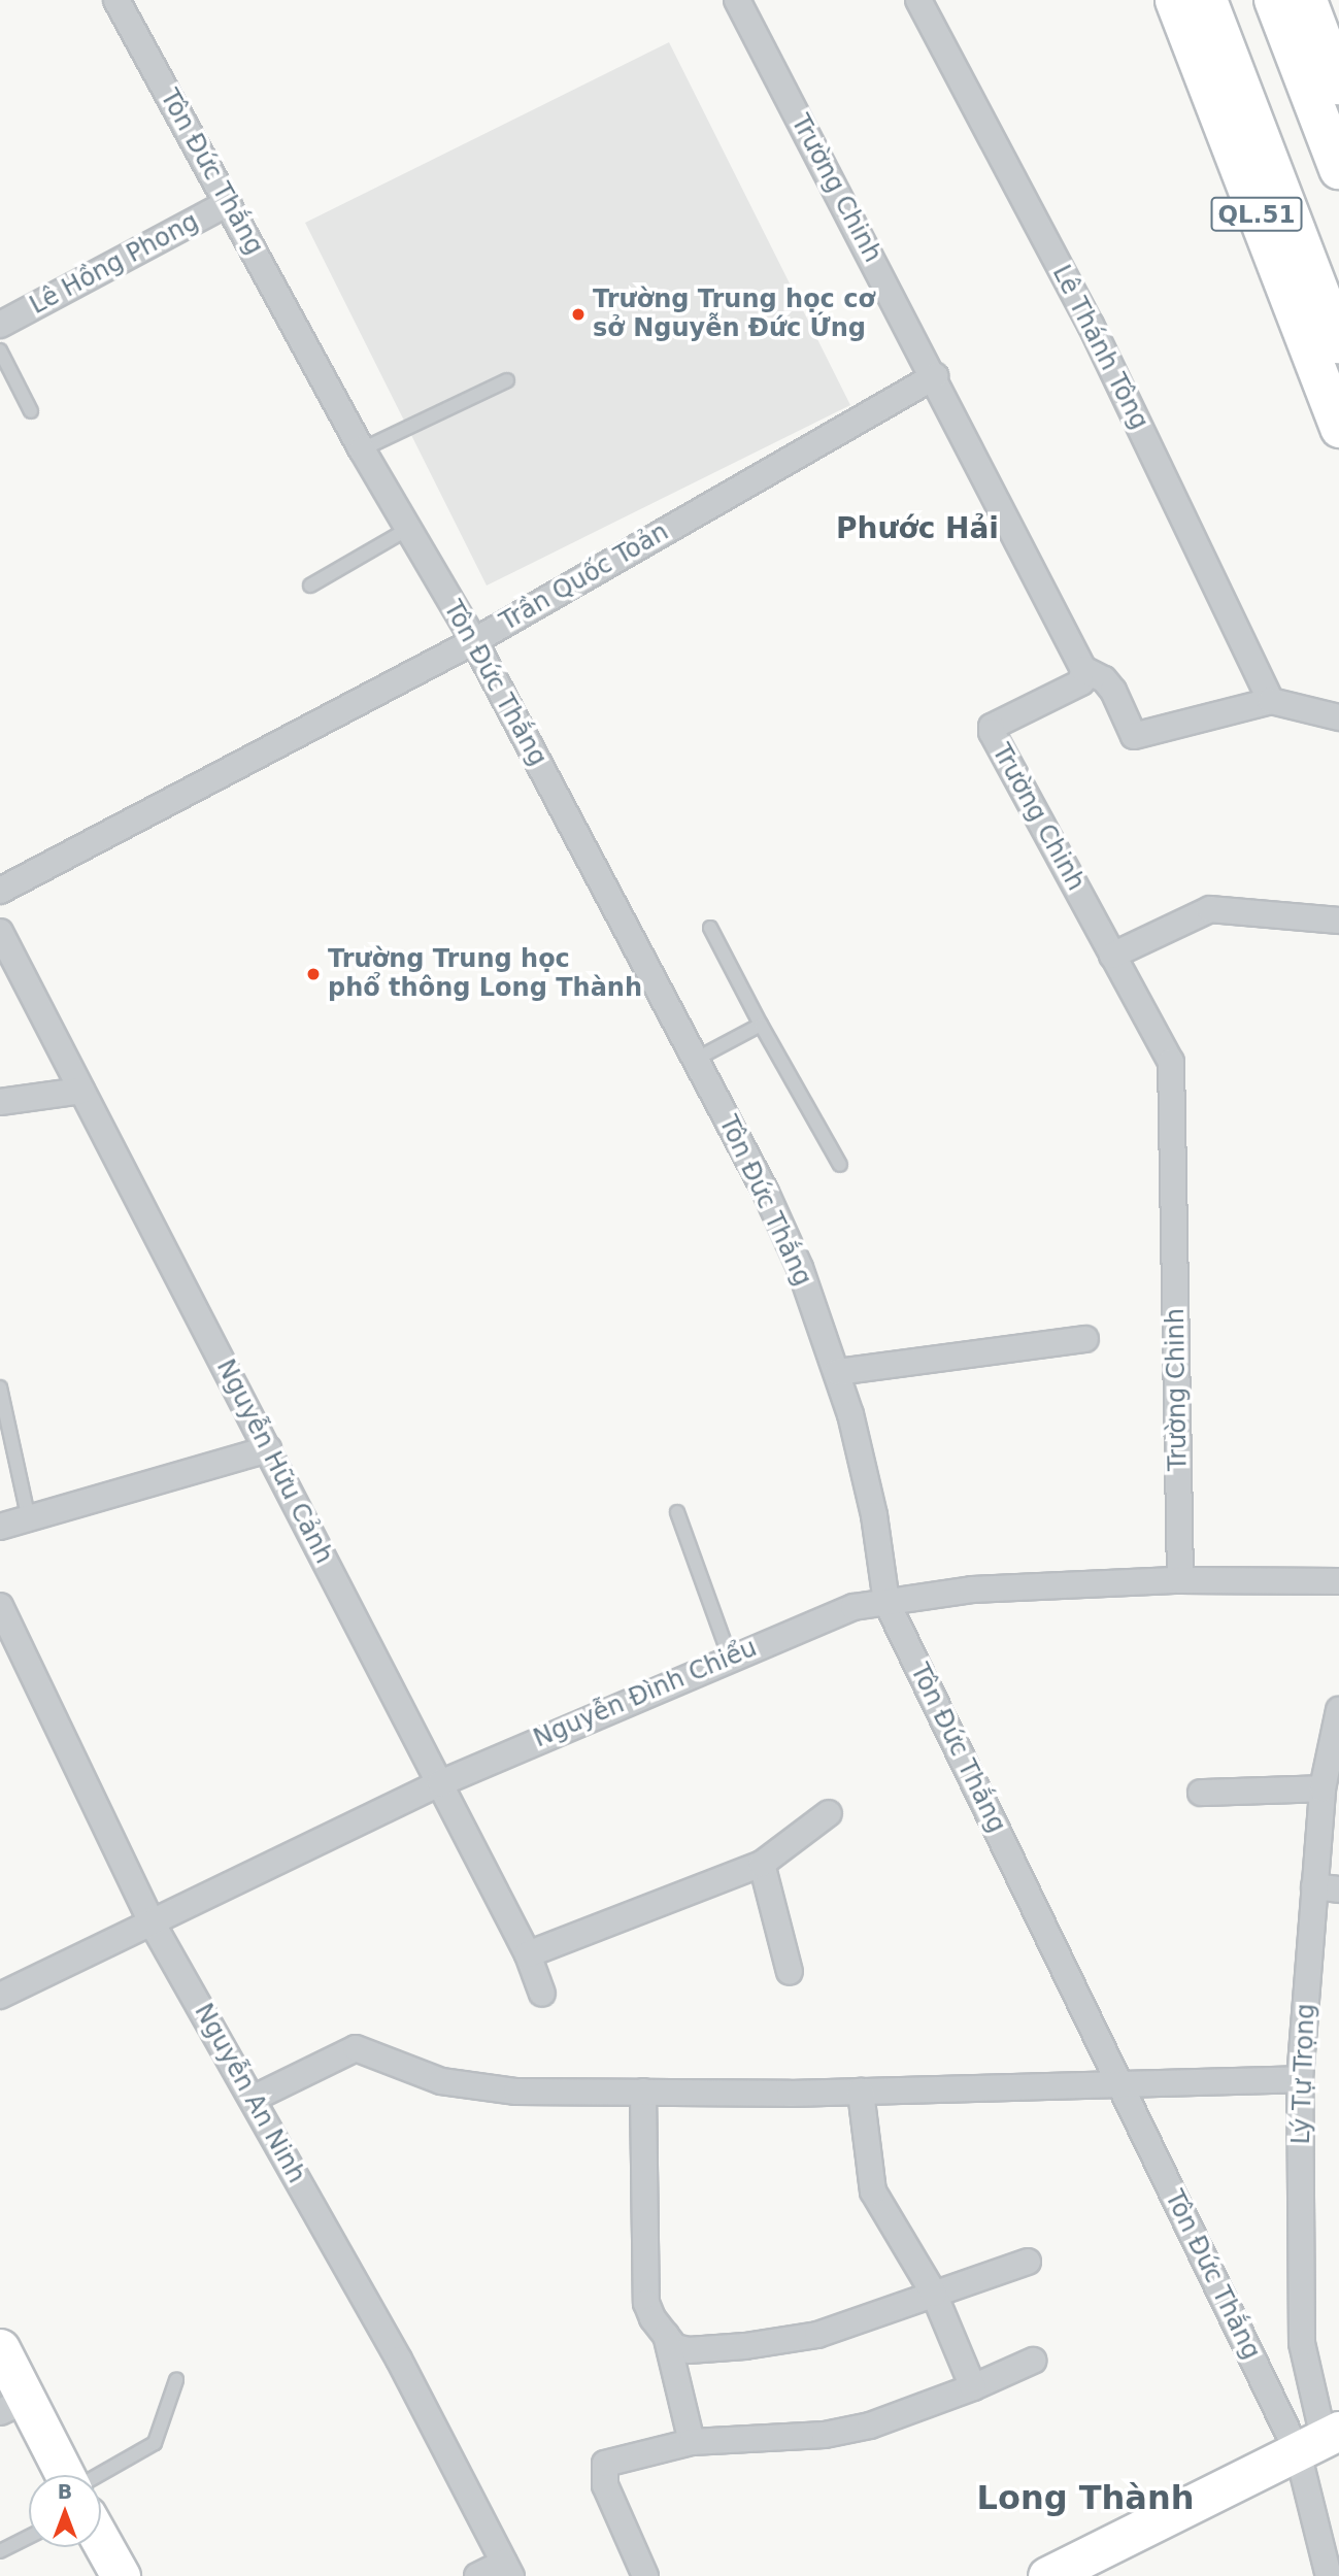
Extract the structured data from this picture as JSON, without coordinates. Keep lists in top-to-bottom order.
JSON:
{
  "streets": {
    "highway": ["QL.51"],
    "street": [
      "Tôn Đức Thắng",
      "Trường Chinh",
      "Lê Hồng Phong",
      "Lê Thánh Tông",
      "Trần Quốc Toản",
      "Nguyễn Hữu Cảnh",
      "Nguyễn Đình Chiểu",
      "Lý Tự Trọng",
      "Nguyễn An Ninh"
    ]
  },
  "crossings": [
    ["Tôn Đức Thắng", "Lê Hồng Phong"],
    ["Tôn Đức Thắng", "Trần Quốc Toản"],
    ["Tôn Đức Thắng", "Nguyễn Đình Chiểu"],
    ["Tôn Đức Thắng", "Lý Tự Trọng"],
    ["Trường Chinh", "Trần Quốc Toản"],
    ["Trường Chinh", "Nguyễn Đình Chiểu"],
    ["Nguyễn Hữu Cảnh", "Nguyễn Đình Chiểu"],
    ["Nguyễn Đình Chiểu", "Nguyễn An Ninh"]
  ],
  "districts": ["Phước Hải", "Long Thành"],
  "places": ["Trường Trung học cơ sở Nguyễn Đức Ứng", "Trường Trung học phổ thông Long Thành"],
  "north": "top"
}
